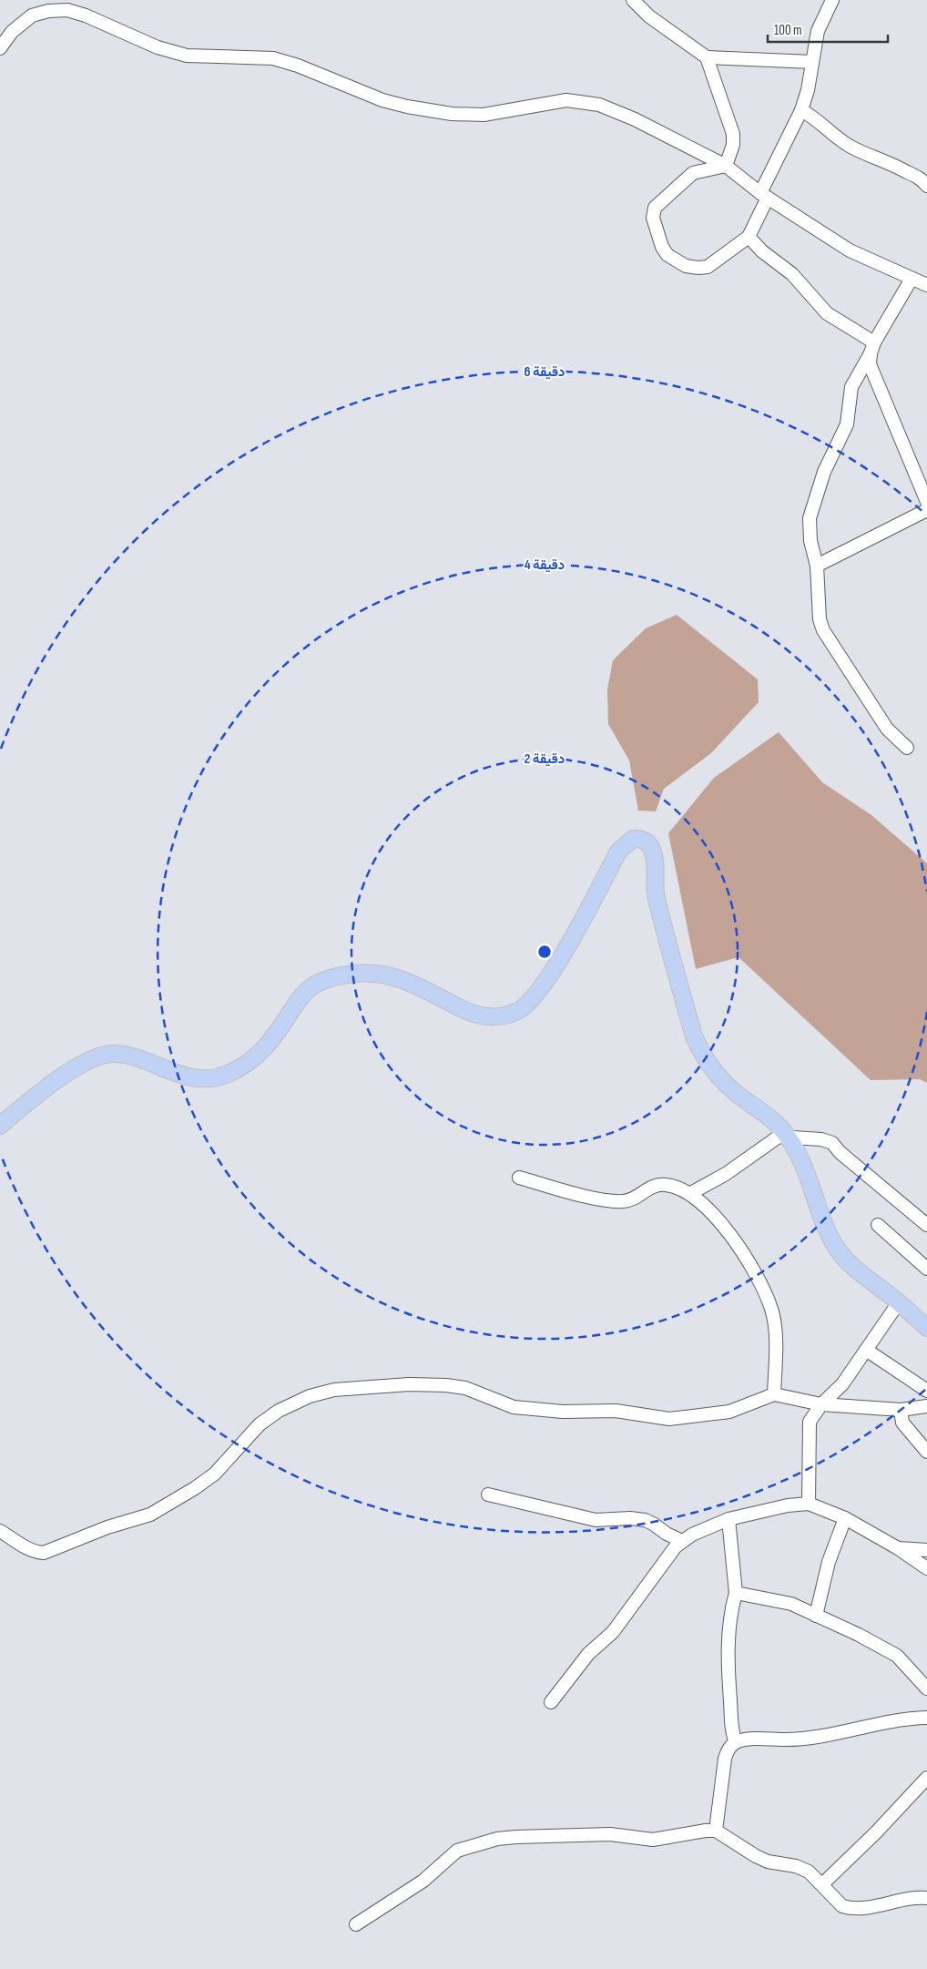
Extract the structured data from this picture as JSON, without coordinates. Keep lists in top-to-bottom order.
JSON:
{
  "scale_bar": "100 m",
  "rings": ["6 دقيقة", "4 دقيقة", "2 دقيقة"]
}
